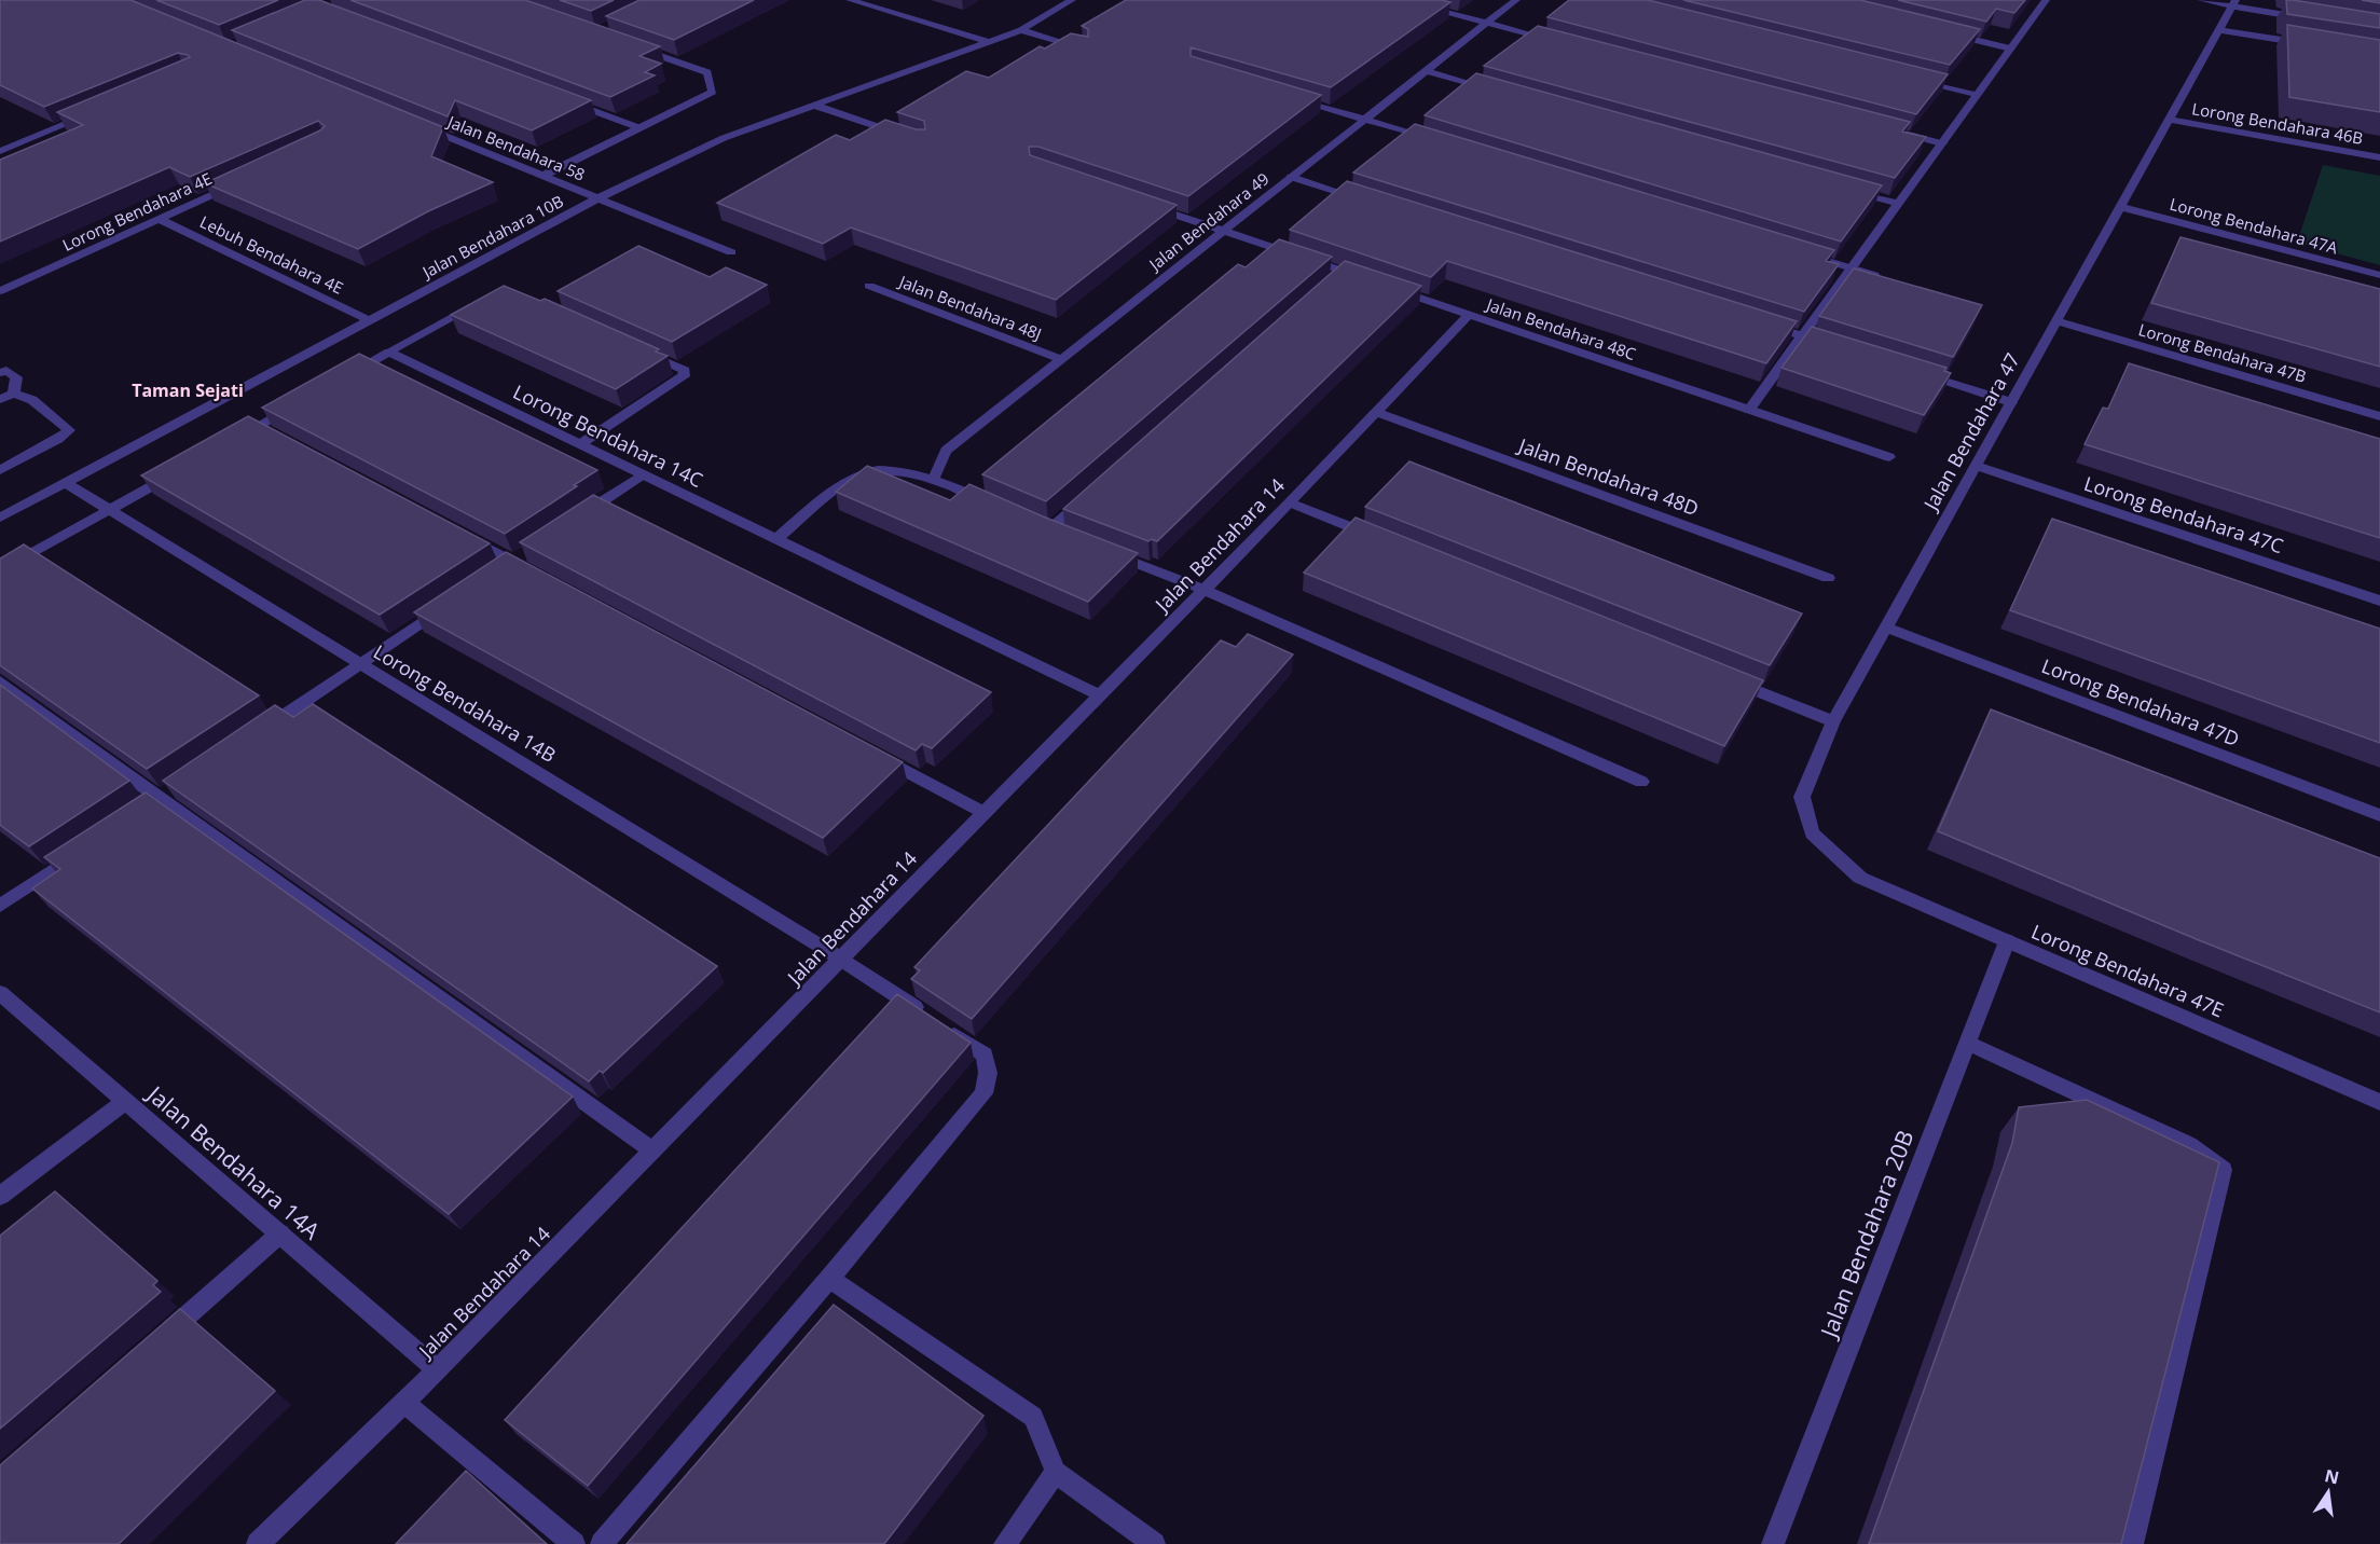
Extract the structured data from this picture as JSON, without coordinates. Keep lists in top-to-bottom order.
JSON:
{
  "streets": {
    "street": [
      "Lorong Bendahara 46B",
      "Jalan Bendahara 58",
      "Lorong Bendahara 4E",
      "Jalan Bendahara 49",
      "Lorong Bendahara 47A",
      "Jalan Bendahara 10B",
      "Lebuh Bendahara 4E",
      "Jalan Bendahara 48J",
      "Jalan Bendahara 48C",
      "Lorong Bendahara 47B",
      "Jalan Bendahara 47",
      "Lorong Bendahara 14C",
      "Jalan Bendahara 48D",
      "Lorong Bendahara 47C",
      "Jalan Bendahara 14",
      "Lorong Bendahara 47D",
      "Lorong Bendahara 14B",
      "Lorong Bendahara 47E",
      "Jalan Bendahara 14A",
      "Jalan Bendahara 20B"
    ]
  },
  "crossings": [
    ["Lorong Bendahara 46B", "Jalan Bendahara 47"],
    ["Jalan Bendahara 58", "Jalan Bendahara 10B"],
    ["Lorong Bendahara 4E", "Lebuh Bendahara 4E"],
    ["Jalan Bendahara 49", "Jalan Bendahara 48J"],
    ["Lorong Bendahara 47A", "Jalan Bendahara 47"],
    ["Jalan Bendahara 10B", "Lebuh Bendahara 4E"],
    ["Jalan Bendahara 10B", "Lorong Bendahara 14B"],
    ["Jalan Bendahara 48C", "Jalan Bendahara 14"],
    ["Lorong Bendahara 47B", "Jalan Bendahara 47"],
    ["Jalan Bendahara 47", "Lorong Bendahara 47C"],
    ["Jalan Bendahara 47", "Lorong Bendahara 47D"],
    ["Jalan Bendahara 47", "Lorong Bendahara 47E"],
    ["Lorong Bendahara 14C", "Jalan Bendahara 14"],
    ["Jalan Bendahara 48D", "Jalan Bendahara 14"],
    ["Jalan Bendahara 14", "Lorong Bendahara 14B"],
    ["Jalan Bendahara 14", "Jalan Bendahara 14A"],
    ["Lorong Bendahara 47E", "Jalan Bendahara 20B"]
  ],
  "districts": ["Taman Sejati"],
  "north": "top"
}
